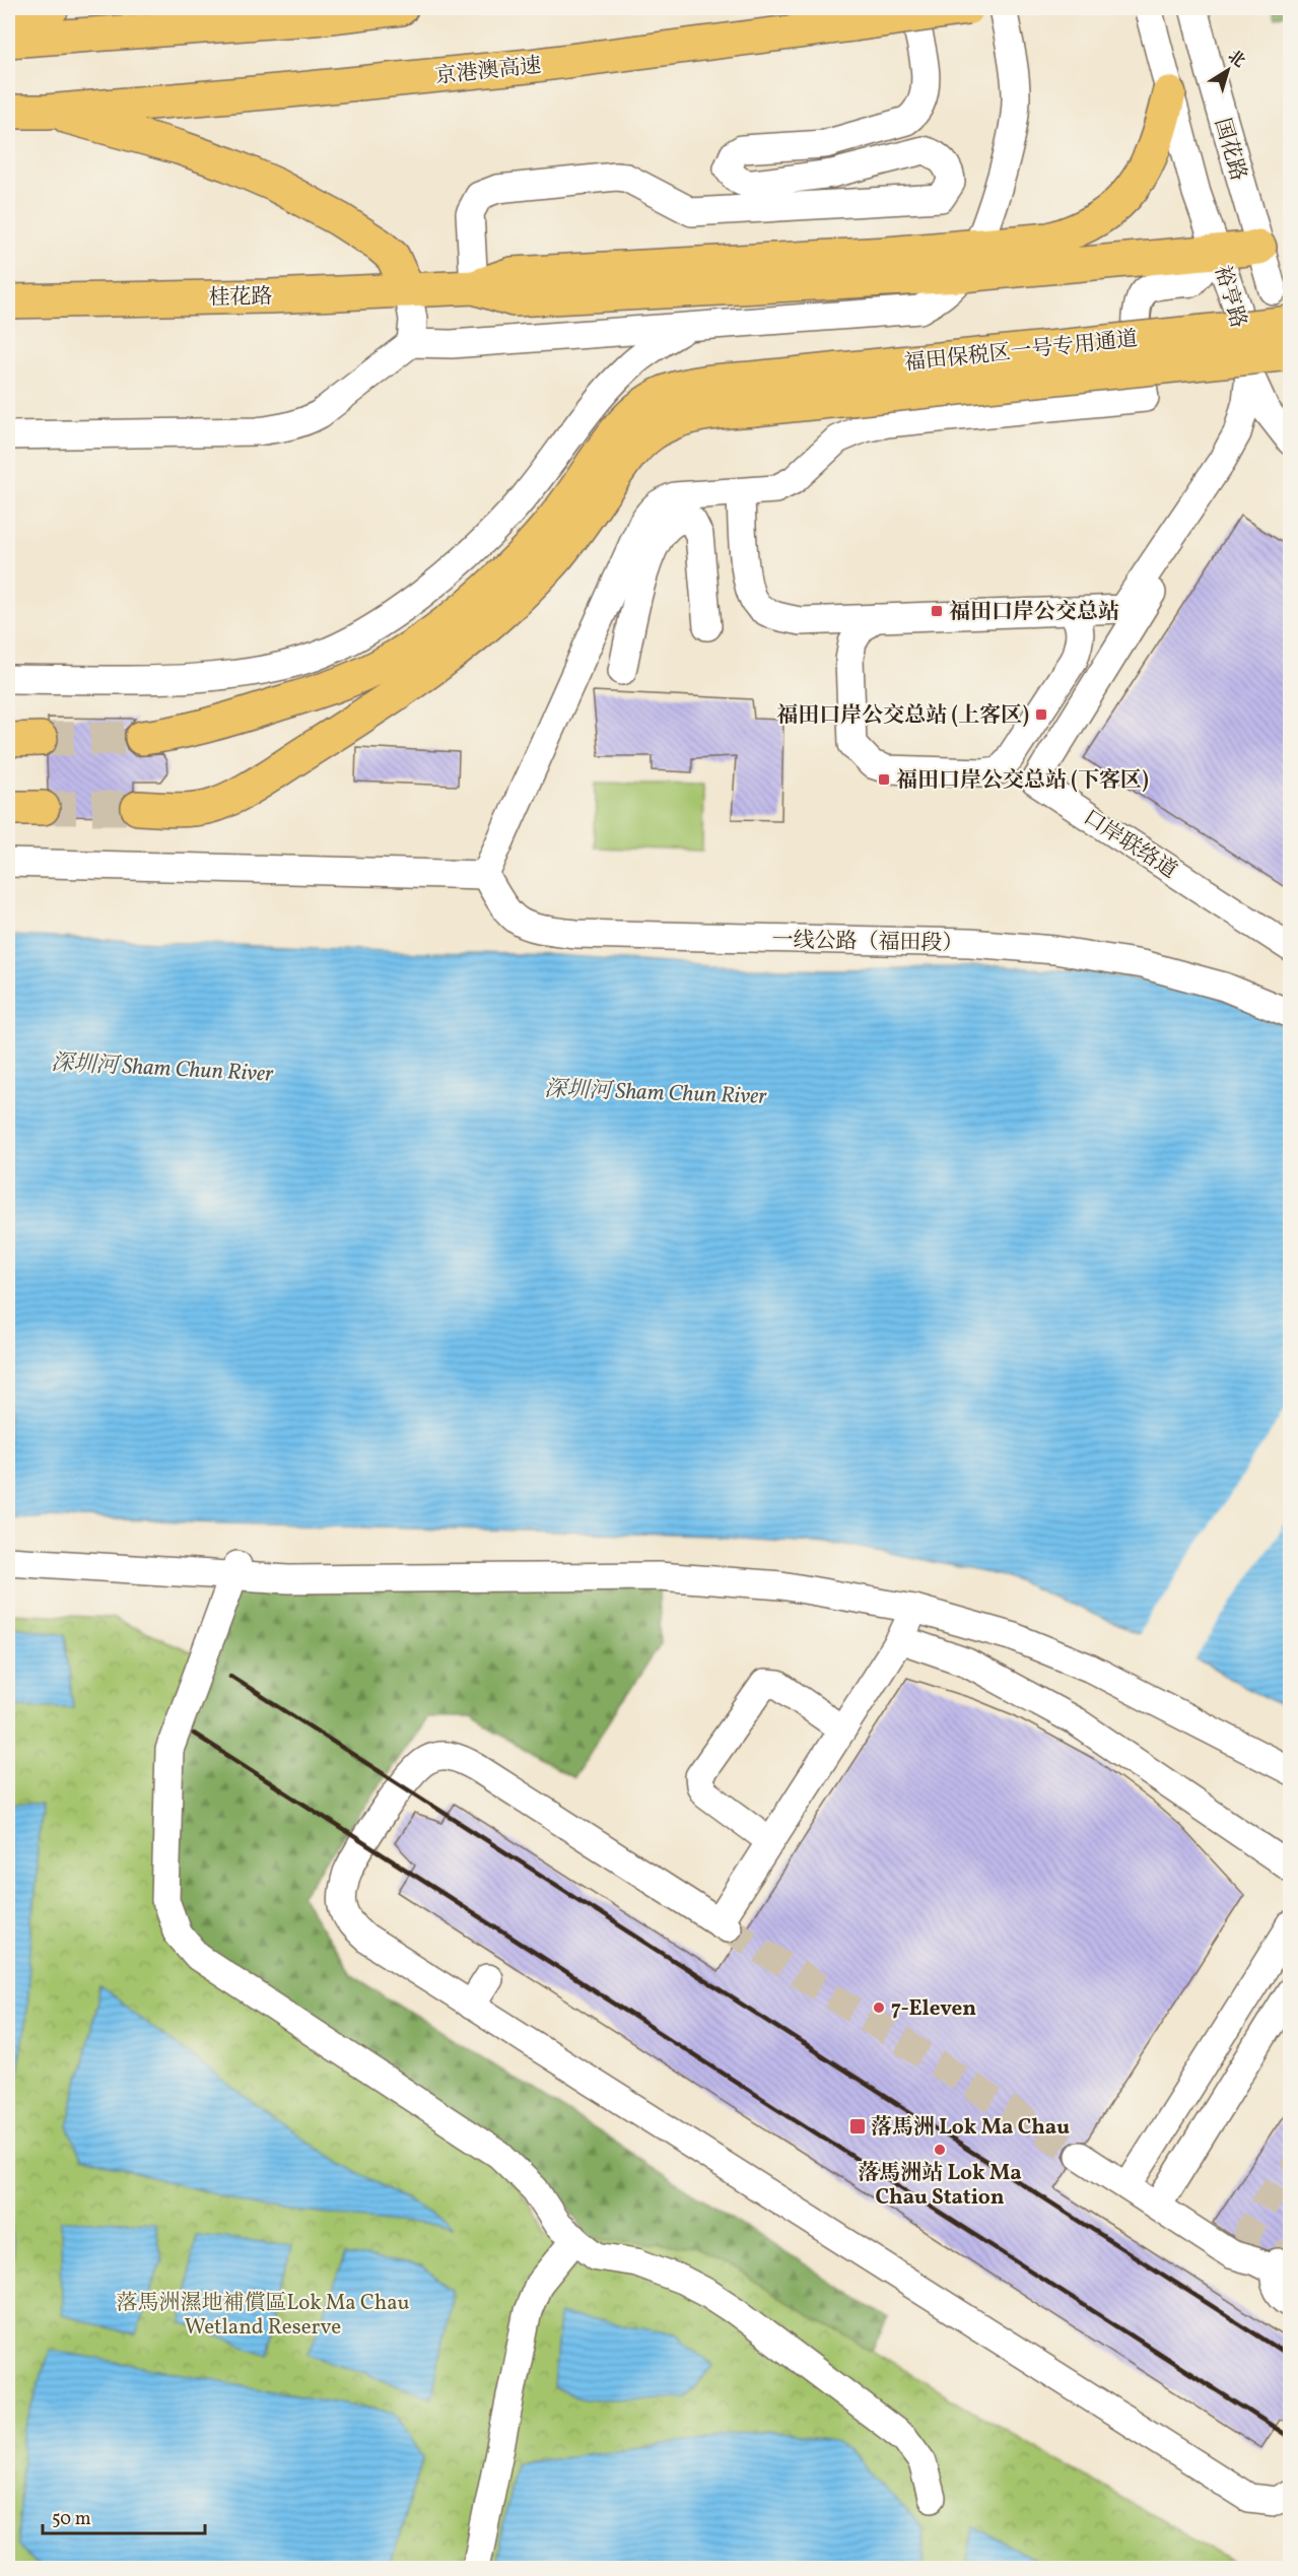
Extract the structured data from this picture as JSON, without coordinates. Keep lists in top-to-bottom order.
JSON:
{
  "streets": {
    "main road": ["京港澳高速", "桂花路", "福田保税区一号专用通道"],
    "street": [
      "国花路",
      "裕亨路",
      "口岸联络道",
      "一线公路（福田段）"
    ]
  },
  "crossings": [
    ["国花路", "裕亨路"]
  ],
  "water": ["深圳河 Sham Chun River"],
  "parks": ["落馬洲濕地補償區Lok Ma Chau Wetland Reserve"],
  "places": {
    "transit": [
      "福田口岸公交总站",
      "福田口岸公交总站 (上客区)",
      "福田口岸公交总站 (下客区)",
      "落馬洲 Lok Ma Chau"
    ],
    "other": ["7-Eleven", "落馬洲站 Lok Ma Chau Station"]
  },
  "scale_bar": "50 m",
  "north": "top right"
}
